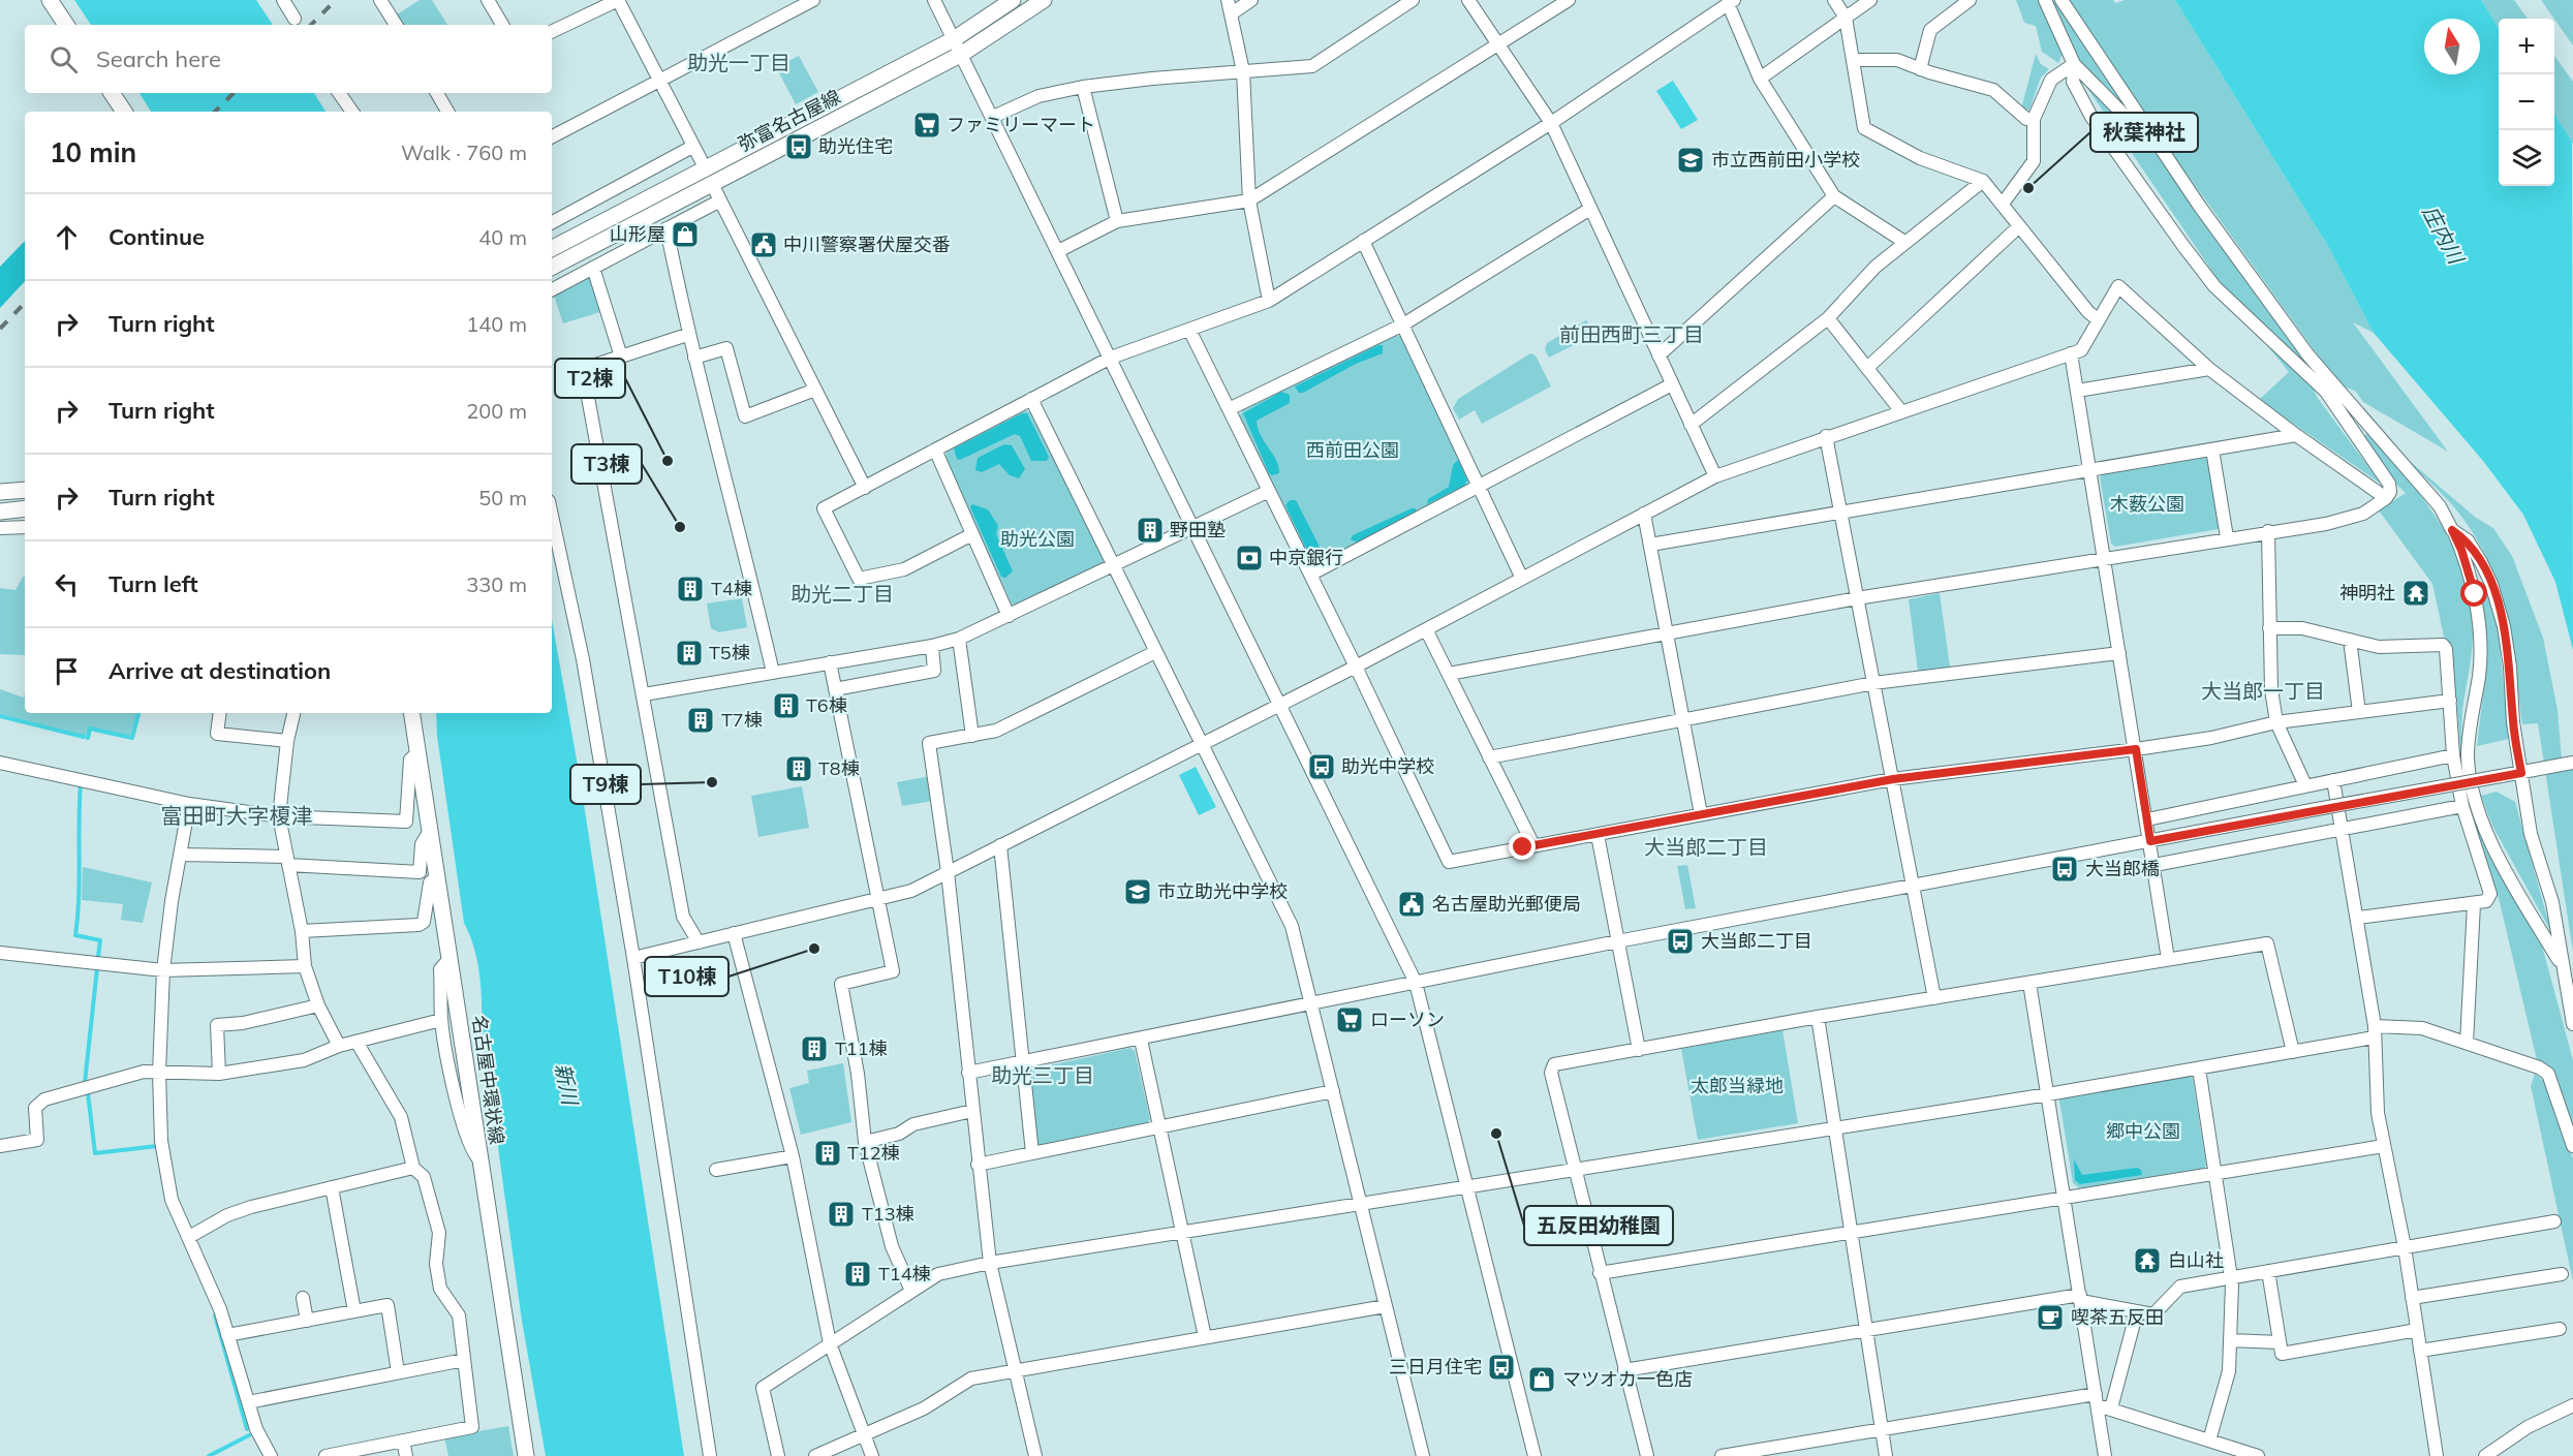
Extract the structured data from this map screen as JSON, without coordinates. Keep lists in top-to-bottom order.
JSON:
{
  "streets": {
    "main road": ["弥富名古屋線", "名古屋中環状線"]
  },
  "districts": [
    "助光一丁目",
    "前田西町三丁目",
    "助光二丁目",
    "大当郎一丁目",
    "富田町大字榎津",
    "大当郎二丁目",
    "助光三丁目"
  ],
  "water": ["庄内川", "新川"],
  "parks": [
    "西前田公園",
    "木薮公園",
    "助光公園",
    "太郎当緑地",
    "郷中公園"
  ],
  "places": {
    "supermarket": ["ファミリーマート", "ローソン"],
    "bus stop": [
      "助光住宅",
      "助光中学校",
      "大当郎橋",
      "大当郎二丁目",
      "三日月住宅"
    ],
    "school or university": ["市立西前田小学校", "市立助光中学校"],
    "other": [
      "秋葉神社",
      "T2棟",
      "T3棟",
      "T9棟",
      "T10棟",
      "五反田幼稚園"
    ],
    "shop": ["山形屋", "マツオカ一色店"],
    "public building": ["中川警察署伏屋交番", "名古屋助光郵便局"],
    "building": [
      "野田塾",
      "T4棟",
      "T5棟",
      "T6棟",
      "T7棟",
      "T8棟",
      "T11棟",
      "T12棟",
      "T13棟",
      "T14棟"
    ],
    "bank": ["中京銀行"],
    "temple": ["神明社", "白山社"],
    "cafe": ["喫茶五反田"]
  },
  "north": "top",
  "page": {
    "map_buttons": ["+", "−"],
    "search": "Search here",
    "heading": ["10 min", "Walk · 760 m"],
    "list": [
      ["Continue", "40 m"],
      ["Turn right", "140 m"],
      ["Turn right", "200 m"],
      ["Turn right", "50 m"],
      ["Turn left", "330 m"],
      "Arrive at destination"
    ]
  }
}
